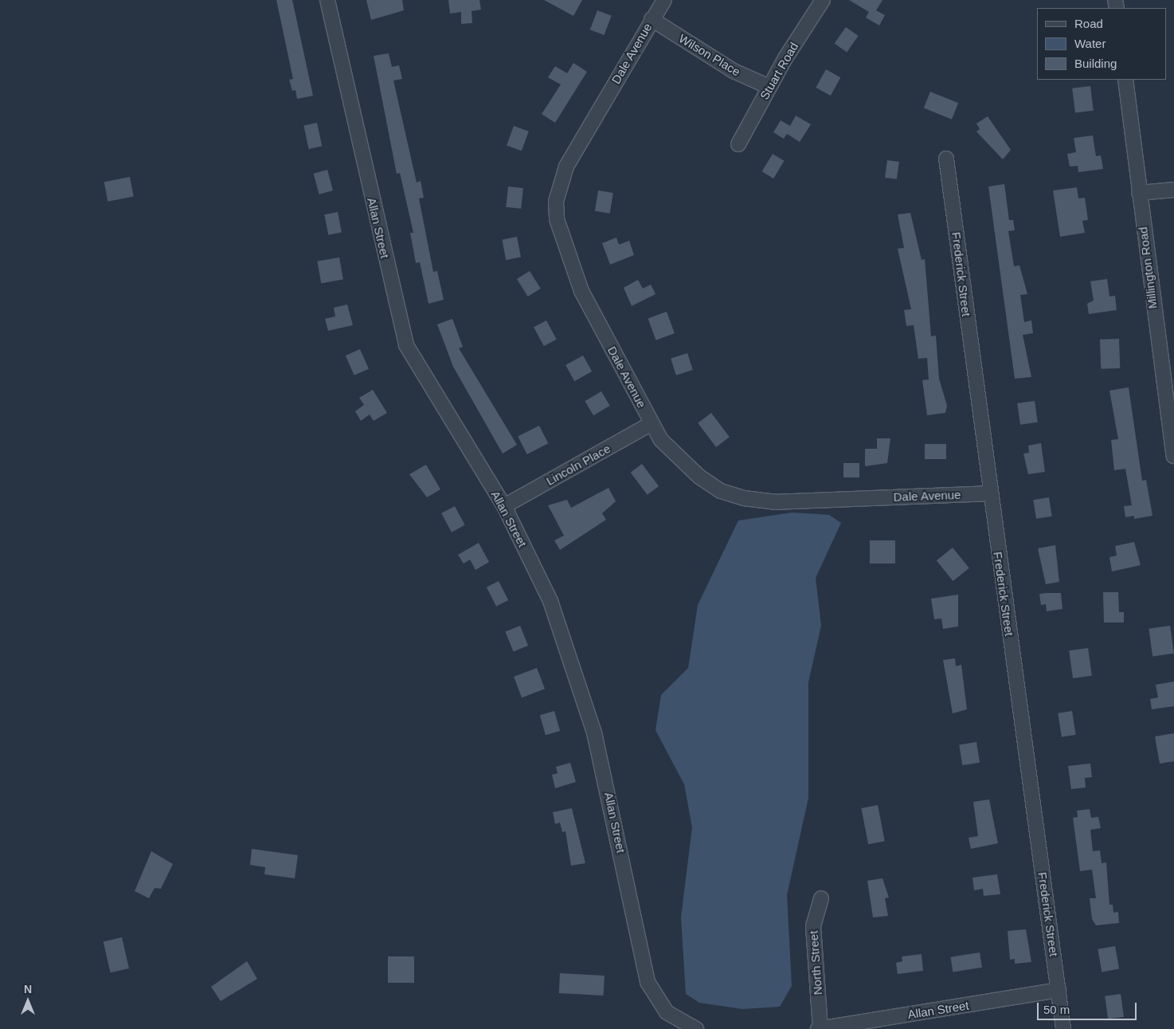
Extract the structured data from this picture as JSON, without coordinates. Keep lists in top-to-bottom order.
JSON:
{
  "streets": {
    "street": [
      "Dale Avenue",
      "Wilson Place",
      "Stuart Road",
      "Allan Street",
      "Millington Road",
      "Frederick Street",
      "Lincoln Place",
      "North Street"
    ]
  },
  "crossings": [
    ["Dale Avenue", "Wilson Place"],
    ["Dale Avenue", "Frederick Street"],
    ["Dale Avenue", "Lincoln Place"],
    ["Wilson Place", "Stuart Road"],
    ["Allan Street", "Frederick Street"],
    ["Allan Street", "Lincoln Place"],
    ["Allan Street", "North Street"]
  ],
  "legend": ["Road", "Water", "Building"],
  "scale_bar": "50 m",
  "north": "top"
}
